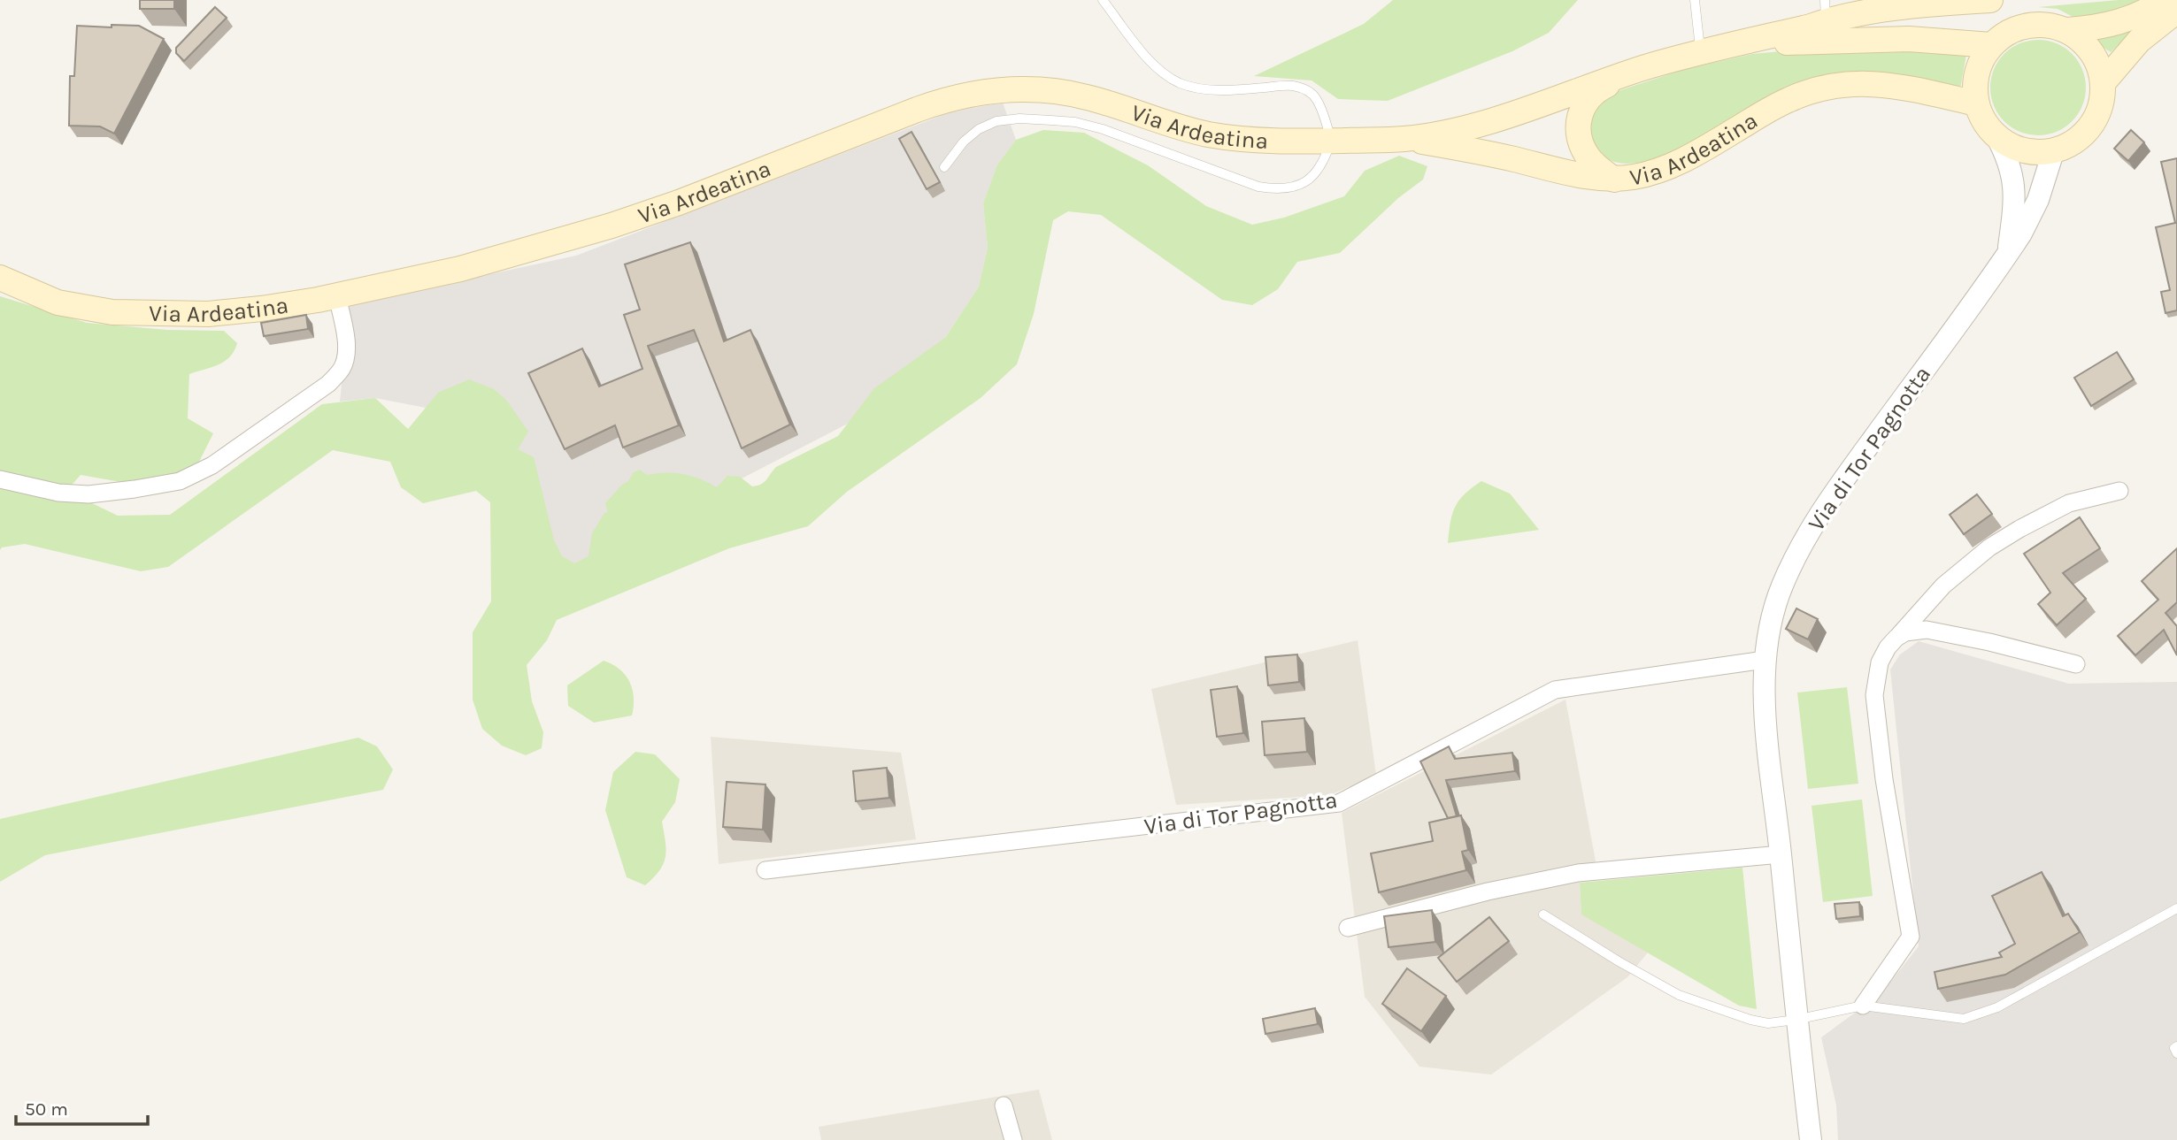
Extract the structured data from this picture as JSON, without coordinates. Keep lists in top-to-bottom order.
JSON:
{
  "streets": {
    "main road": ["Via Ardeatina"],
    "street": ["Via di Tor Pagnotta"]
  },
  "crossings": [
    ["Via Ardeatina", "Via di Tor Pagnotta"]
  ],
  "scale_bar": "50 m"
}
